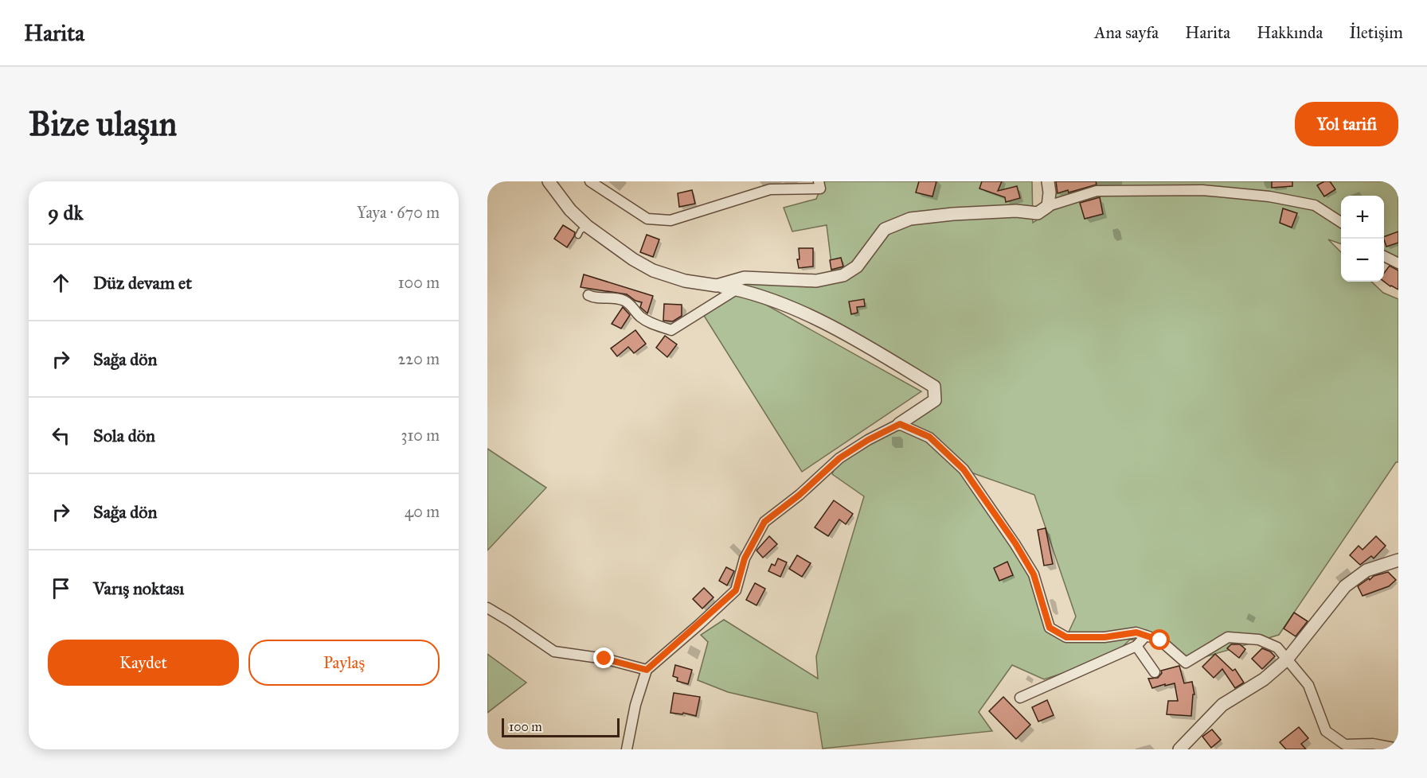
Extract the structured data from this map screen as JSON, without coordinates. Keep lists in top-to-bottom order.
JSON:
{
  "scale_bar": "100 m",
  "page": {
    "header": "Harita",
    "nav": [
      "Ana sayfa",
      "Harita",
      "Hakkında",
      "İletişim"
    ],
    "buttons": [
      "Yol tarifi",
      ["Kaydet", "Paylaş"]
    ],
    "title": "Bize ulaşın",
    "heading": ["9 dk", "Yaya · 670 m"],
    "map_buttons": ["+", "−"],
    "list": [
      ["Düz devam et", "100 m"],
      ["Sağa dön", "220 m"],
      ["Sola dön", "310 m"],
      ["Sağa dön", "40 m"],
      "Varış noktası"
    ],
    "scale": "100 m"
  }
}
